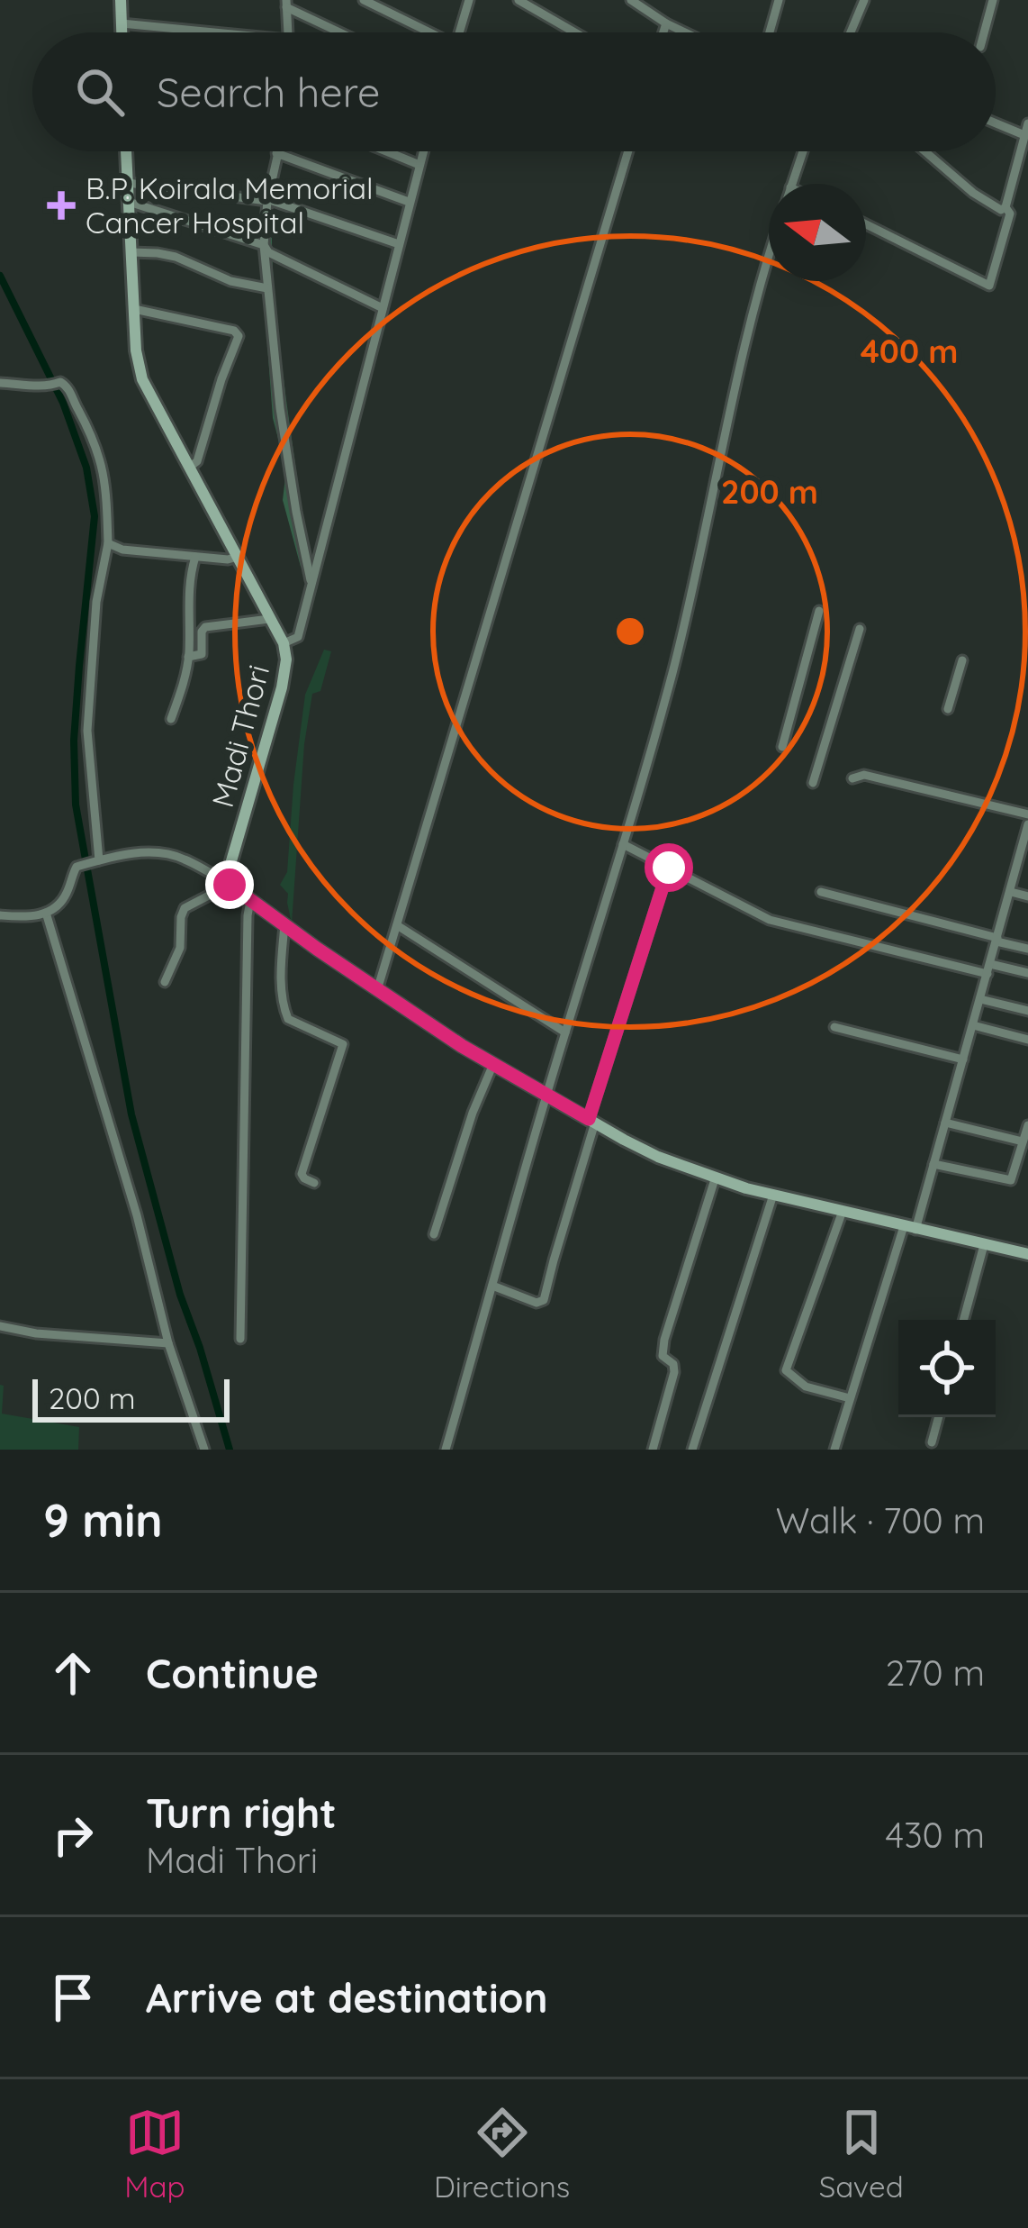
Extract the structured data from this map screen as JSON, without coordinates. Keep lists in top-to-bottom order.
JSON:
{
  "streets": {
    "main road": ["Madi Thori"]
  },
  "places": {
    "health": ["B.P. Koirala Memorial Cancer Hospital"]
  },
  "scale_bar": "200 m",
  "north": "left",
  "page": {
    "search": "Search here",
    "scale": "200 m",
    "heading": ["9 min", "Walk · 700 m"],
    "list": [
      ["Continue", "270 m"],
      ["Turn right", "Madi Thori", "430 m"],
      "Arrive at destination"
    ],
    "nav": ["Map", "Directions", "Saved"]
  },
  "rings": ["400 m", "200 m"]
}
